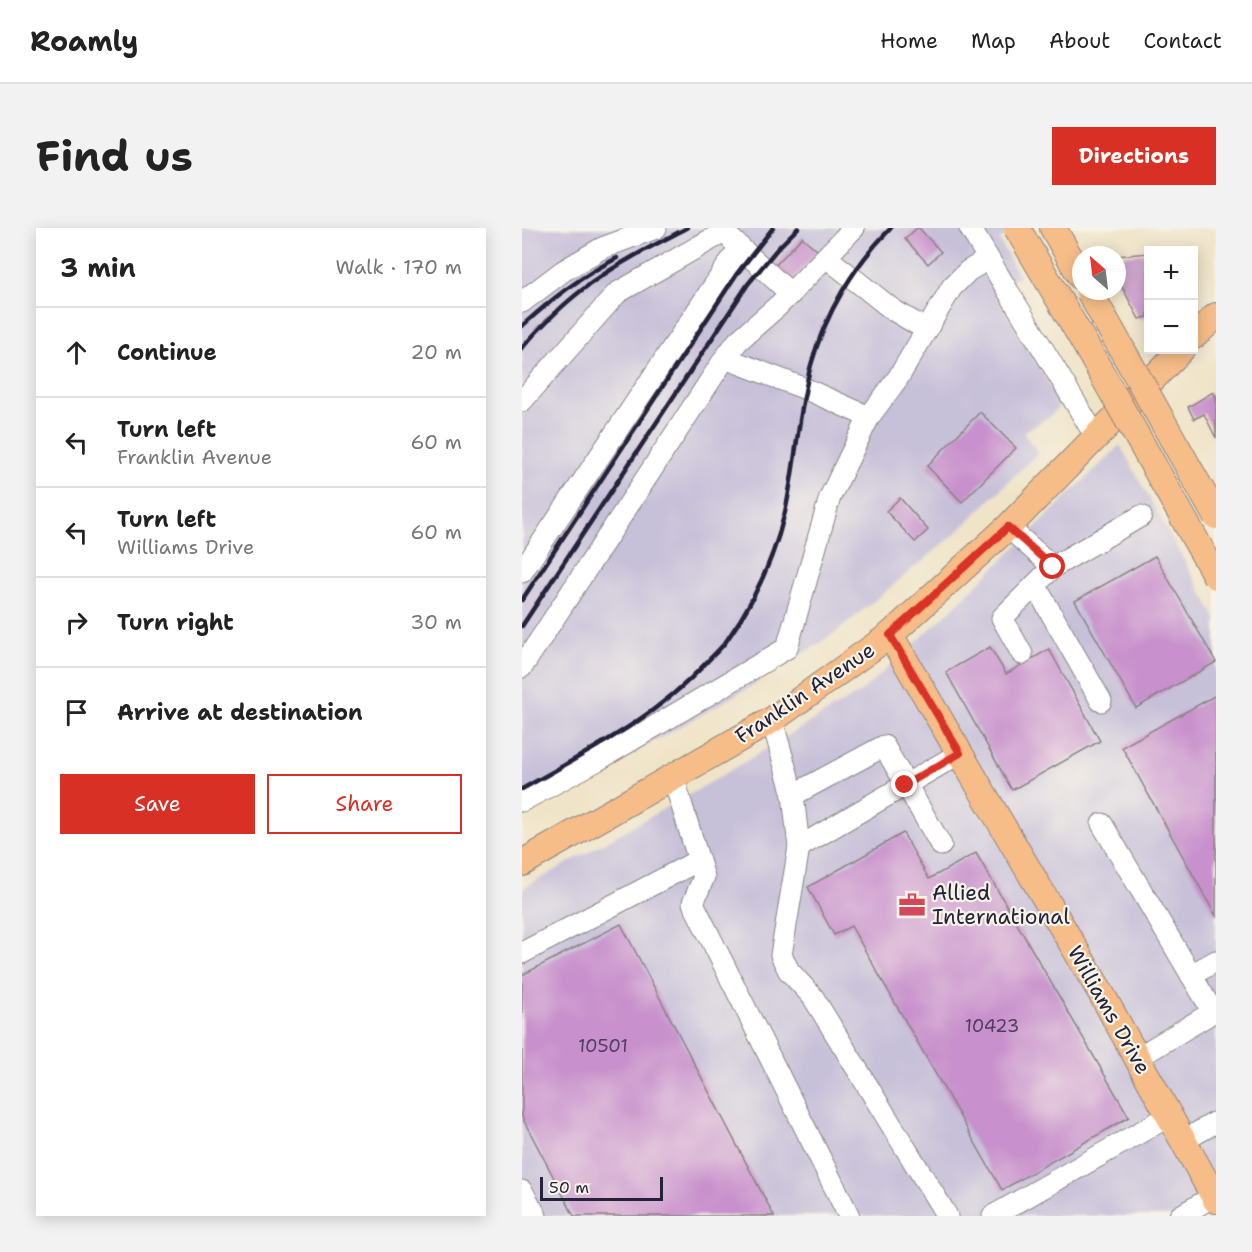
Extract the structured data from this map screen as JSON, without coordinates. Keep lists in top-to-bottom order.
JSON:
{
  "streets": {
    "main road": ["Franklin Avenue", "Williams Drive"]
  },
  "crossings": [
    ["Franklin Avenue", "Williams Drive"]
  ],
  "places": {
    "office": ["Allied International"]
  },
  "house_numbers": ["10423", "10501"],
  "scale_bar": "50 m",
  "north": "top left",
  "page": {
    "header": "Roamly",
    "nav": [
      "Home",
      "Map",
      "About",
      "Contact"
    ],
    "buttons": [
      "Directions",
      ["Save", "Share"]
    ],
    "title": "Find us",
    "heading": ["3 min", "Walk · 170 m"],
    "map_buttons": ["+", "−"],
    "list": [
      ["Continue", "20 m"],
      ["Turn left", "Franklin Avenue", "60 m"],
      ["Turn left", "Williams Drive", "60 m"],
      ["Turn right", "30 m"],
      "Arrive at destination"
    ],
    "scale": "50 m"
  }
}
